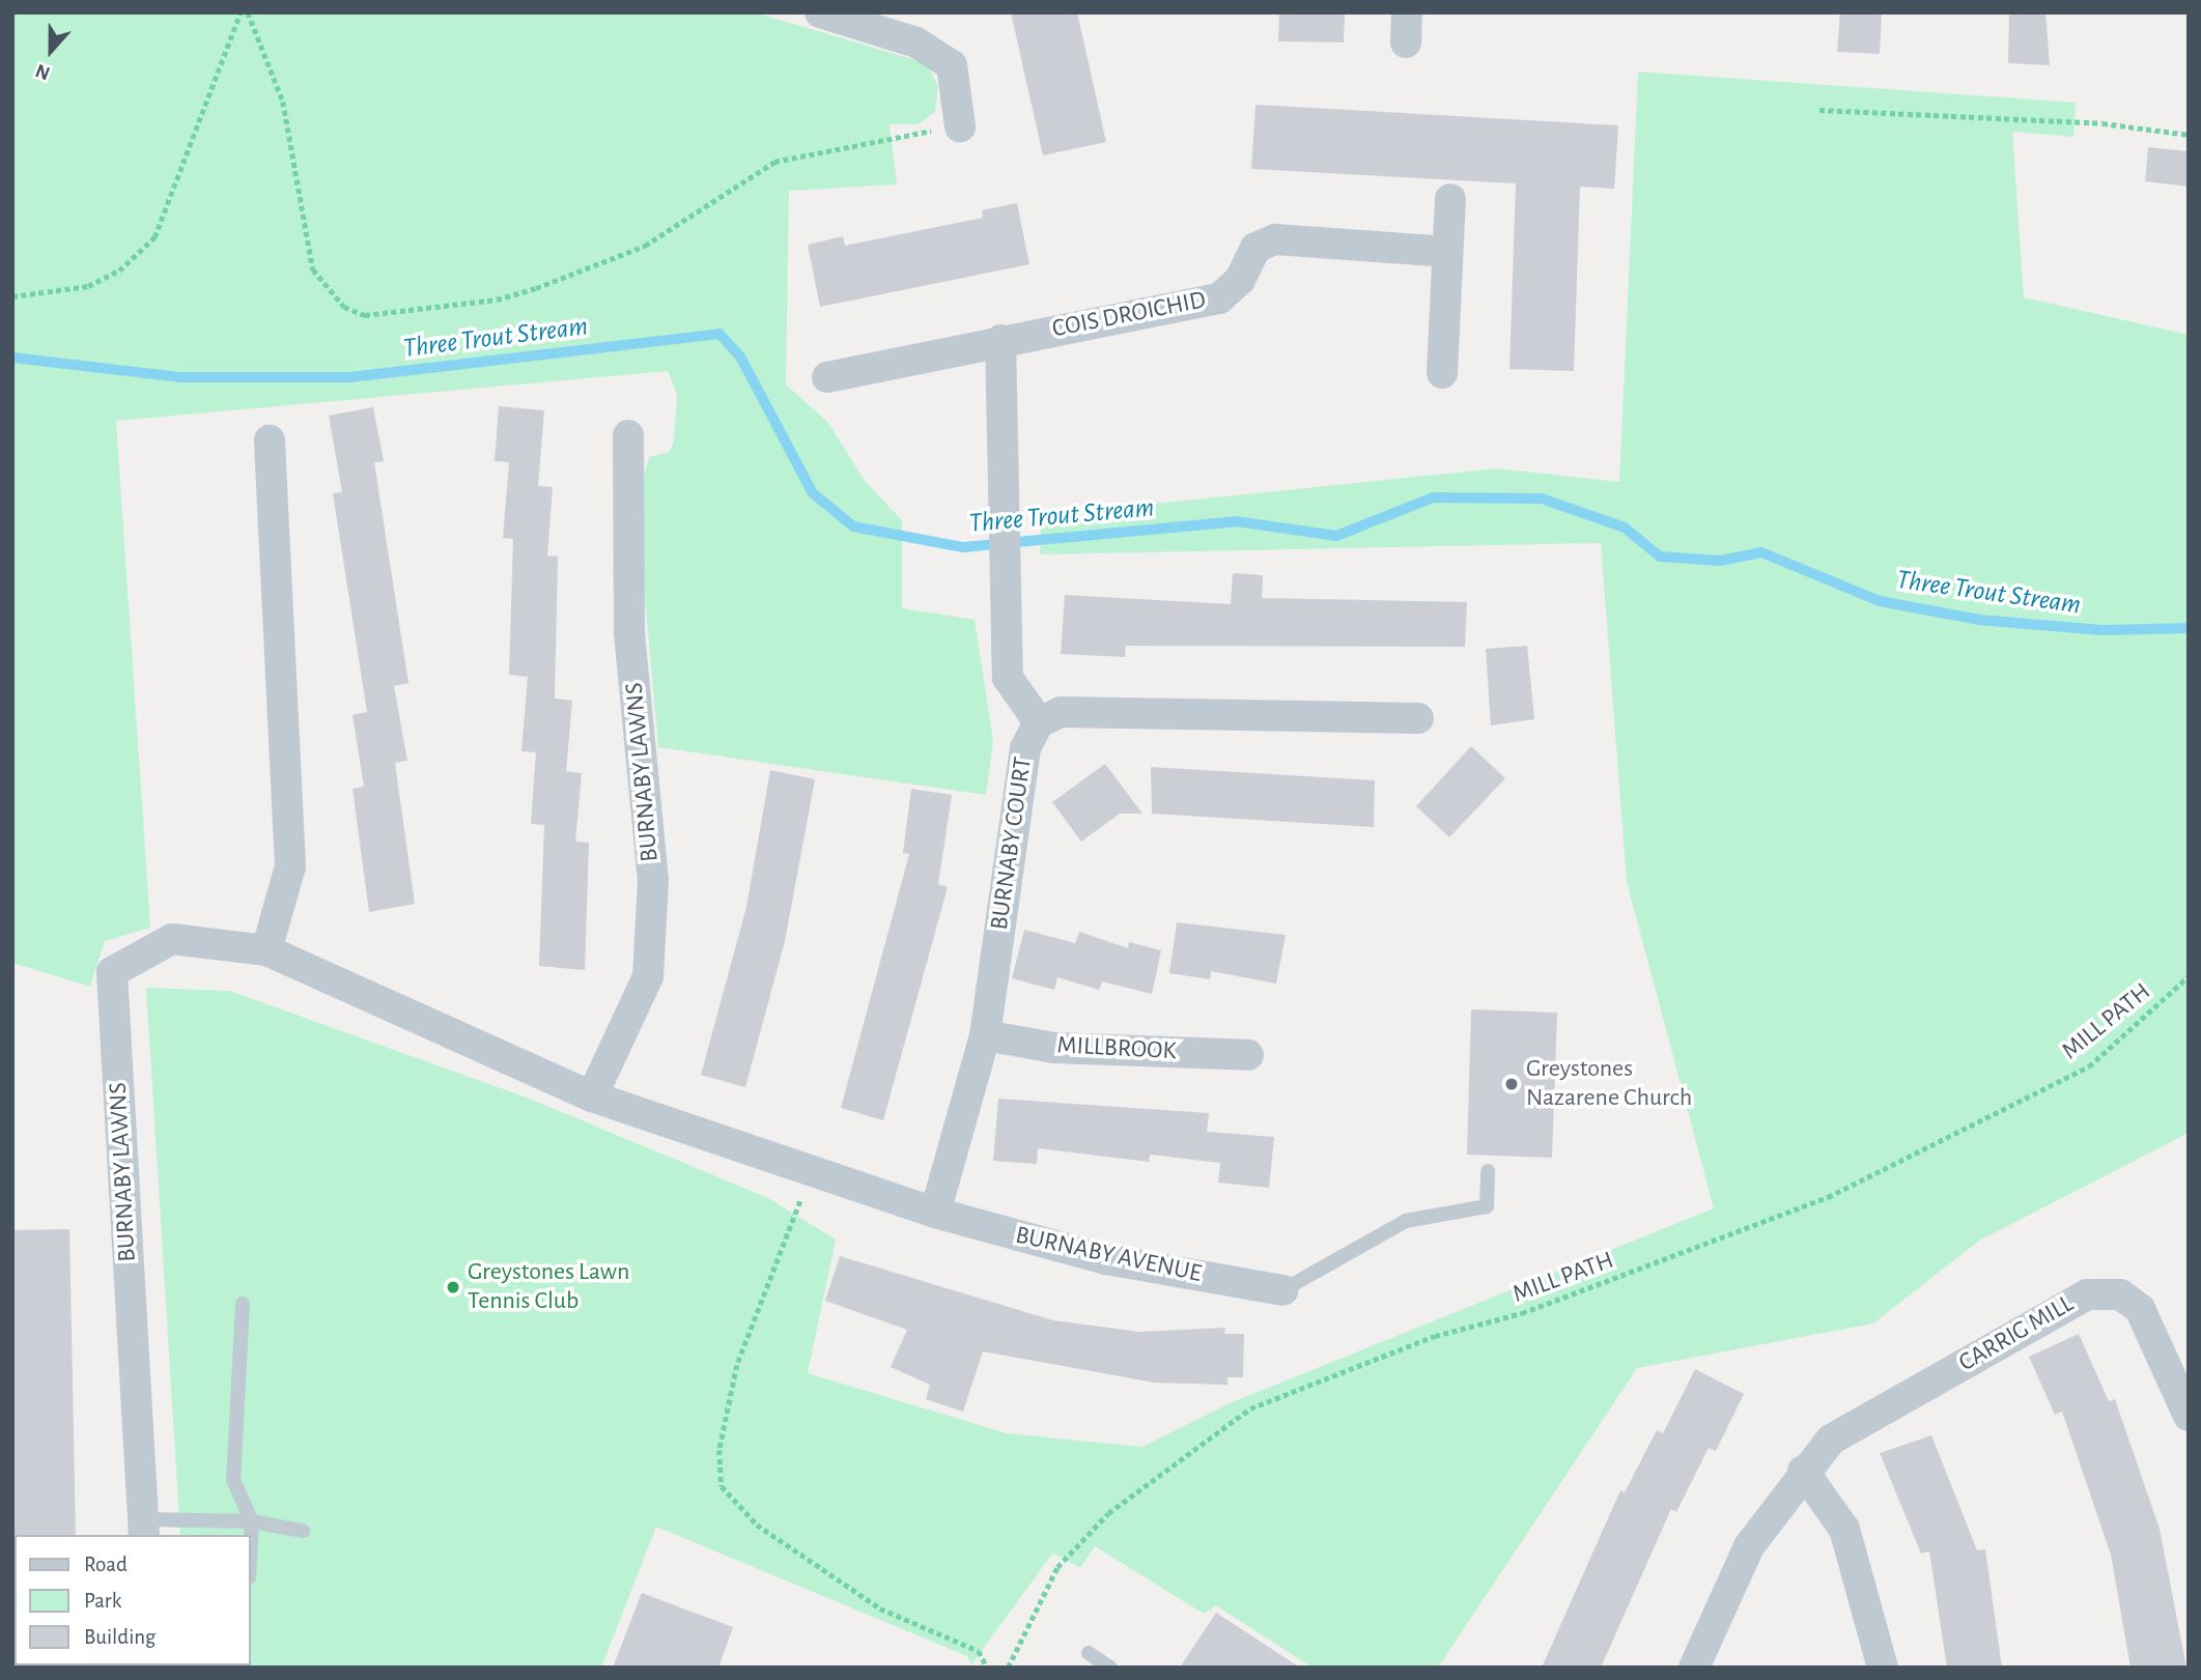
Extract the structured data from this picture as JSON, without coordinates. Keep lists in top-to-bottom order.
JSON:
{
  "streets": {
    "street": [
      "COIS DROICHID",
      "BURNABY LAWNS",
      "BURNABY COURT",
      "MILLBROOK",
      "BURNABY AVENUE",
      "CARRIG MILL"
    ],
    "path": ["MILL PATH"]
  },
  "crossings": [
    ["BURNABY LAWNS", "BURNABY COURT"],
    ["BURNABY LAWNS", "BURNABY AVENUE"],
    ["BURNABY COURT", "MILLBROOK"],
    ["BURNABY COURT", "BURNABY AVENUE"]
  ],
  "water": ["Three Trout Stream"],
  "places": ["Greystones Nazarene Church", "Greystones Lawn Tennis Club"],
  "legend": ["Road", "Park", "Building"],
  "north": "bottom"
}
